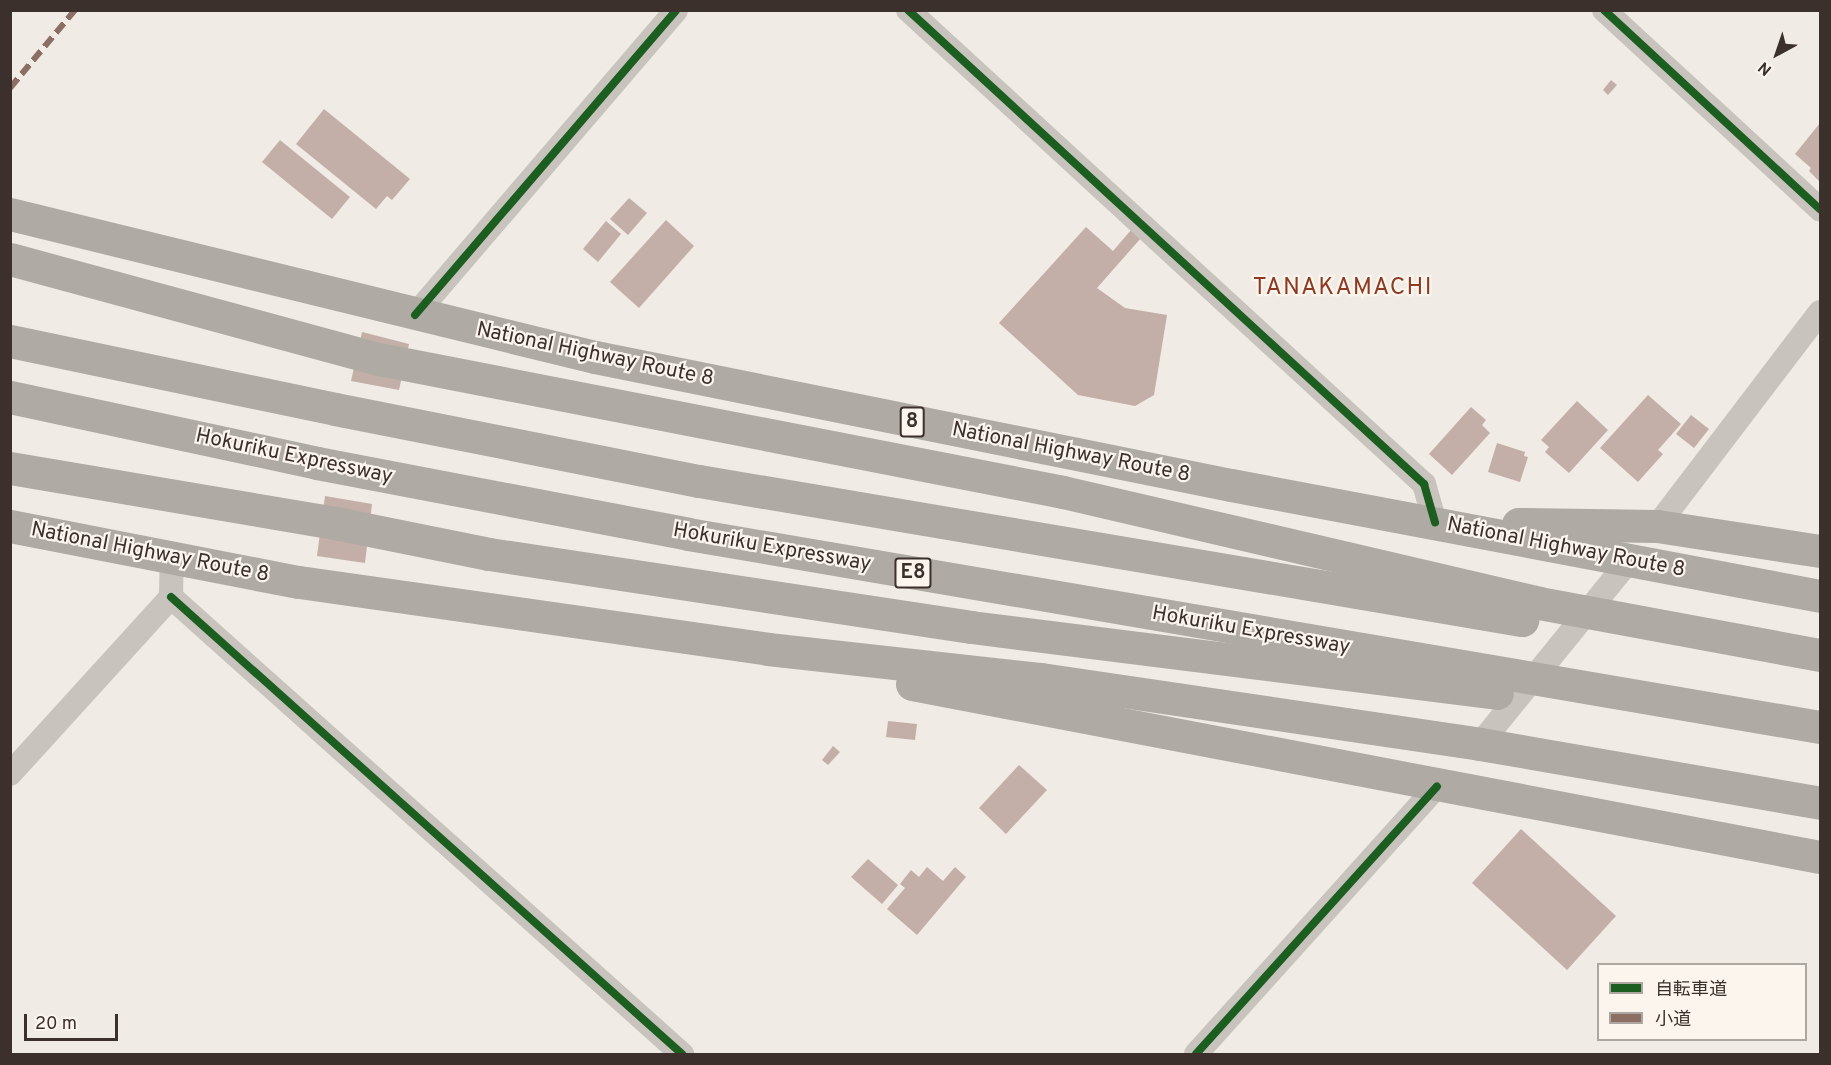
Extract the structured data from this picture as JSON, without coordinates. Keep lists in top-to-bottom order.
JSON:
{
  "streets": {
    "highway": [
      "National Highway Route 8",
      "8",
      "Hokuriku Expressway",
      "E8"
    ]
  },
  "districts": ["TANAKAMACHI"],
  "legend": ["自転車道", "小道"],
  "scale_bar": "20 m",
  "north": "bottom left"
}
